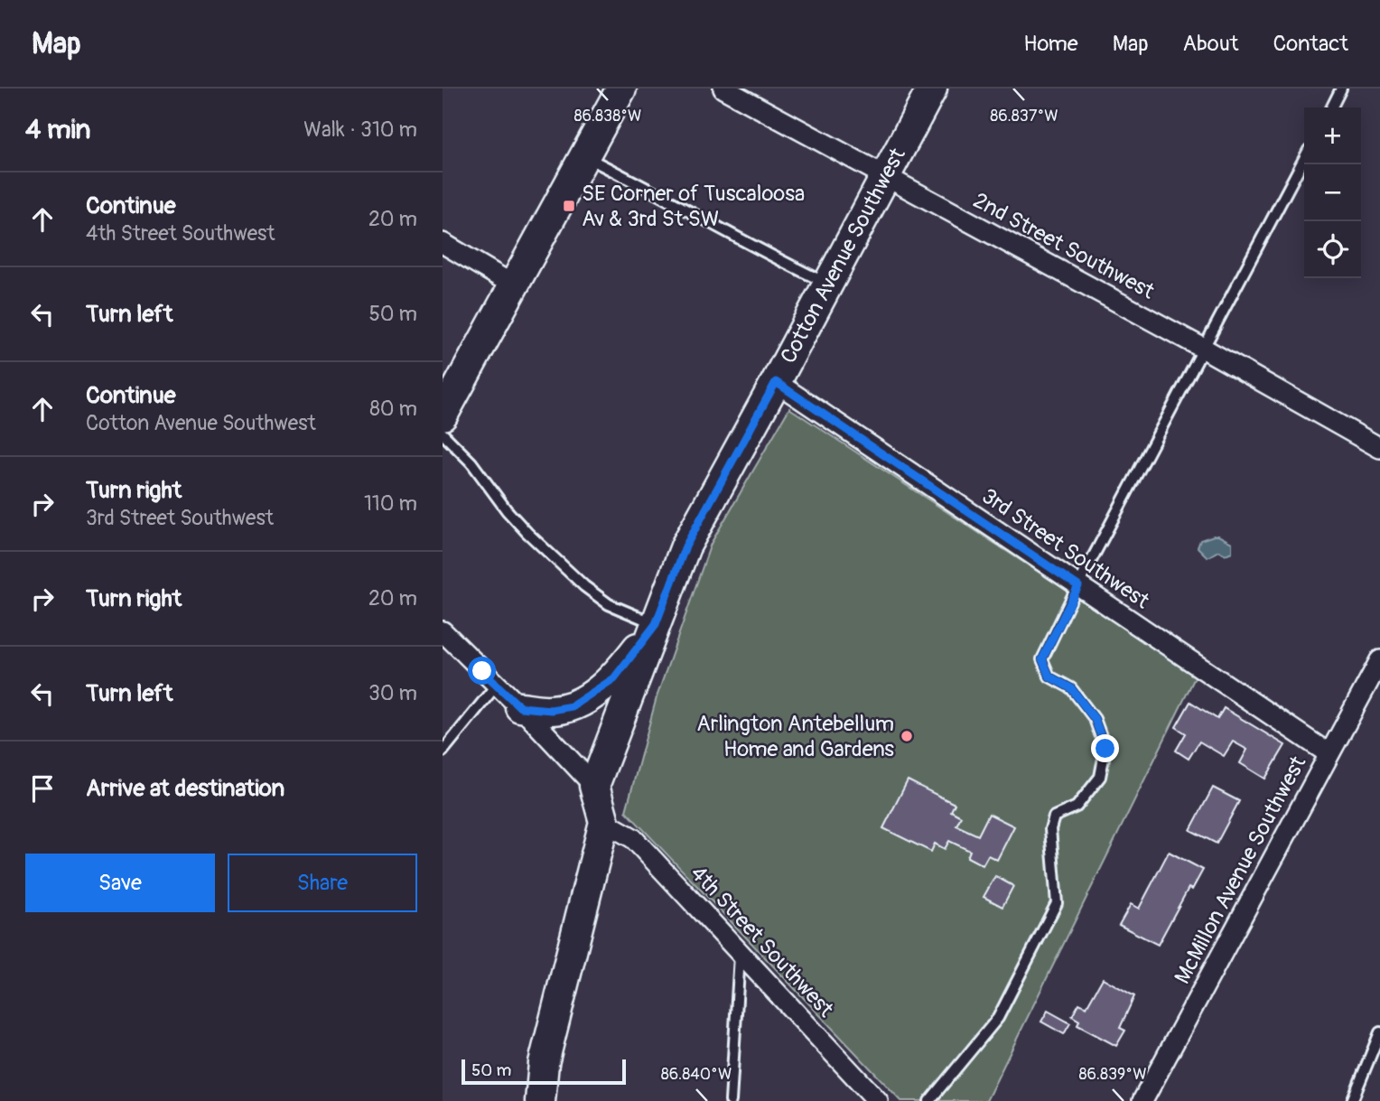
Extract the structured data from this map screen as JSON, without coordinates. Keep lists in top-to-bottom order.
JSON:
{
  "streets": {
    "street": [
      "2nd Street Southwest",
      "Cotton Avenue Southwest",
      "3rd Street Southwest",
      "McMillon Avenue Southwest",
      "4th Street Southwest"
    ]
  },
  "crossings": [
    ["2nd Street Southwest", "Cotton Avenue Southwest"],
    ["Cotton Avenue Southwest", "3rd Street Southwest"],
    ["3rd Street Southwest", "McMillon Avenue Southwest"]
  ],
  "places": {
    "transit": ["SE Corner of Tuscaloosa Av & 3rd St SW"],
    "other": ["Arlington Antebellum Home and Gardens"]
  },
  "scale_bar": "50 m",
  "page": {
    "header": "Map",
    "nav": [
      "Home",
      "Map",
      "About",
      "Contact"
    ],
    "heading": ["4 min", "Walk · 310 m"],
    "map_buttons": ["+", "−"],
    "list": [
      ["Continue", "4th Street Southwest", "20 m"],
      ["Turn left", "50 m"],
      ["Continue", "Cotton Avenue Southwest", "80 m"],
      ["Turn right", "3rd Street Southwest", "110 m"],
      ["Turn right", "20 m"],
      ["Turn left", "30 m"],
      "Arrive at destination"
    ],
    "buttons": ["Save", "Share"],
    "scale": "50 m"
  },
  "coordinates": [
    "86.838°W",
    "86.837°W",
    "86.840°W",
    "86.839°W"
  ]
}
